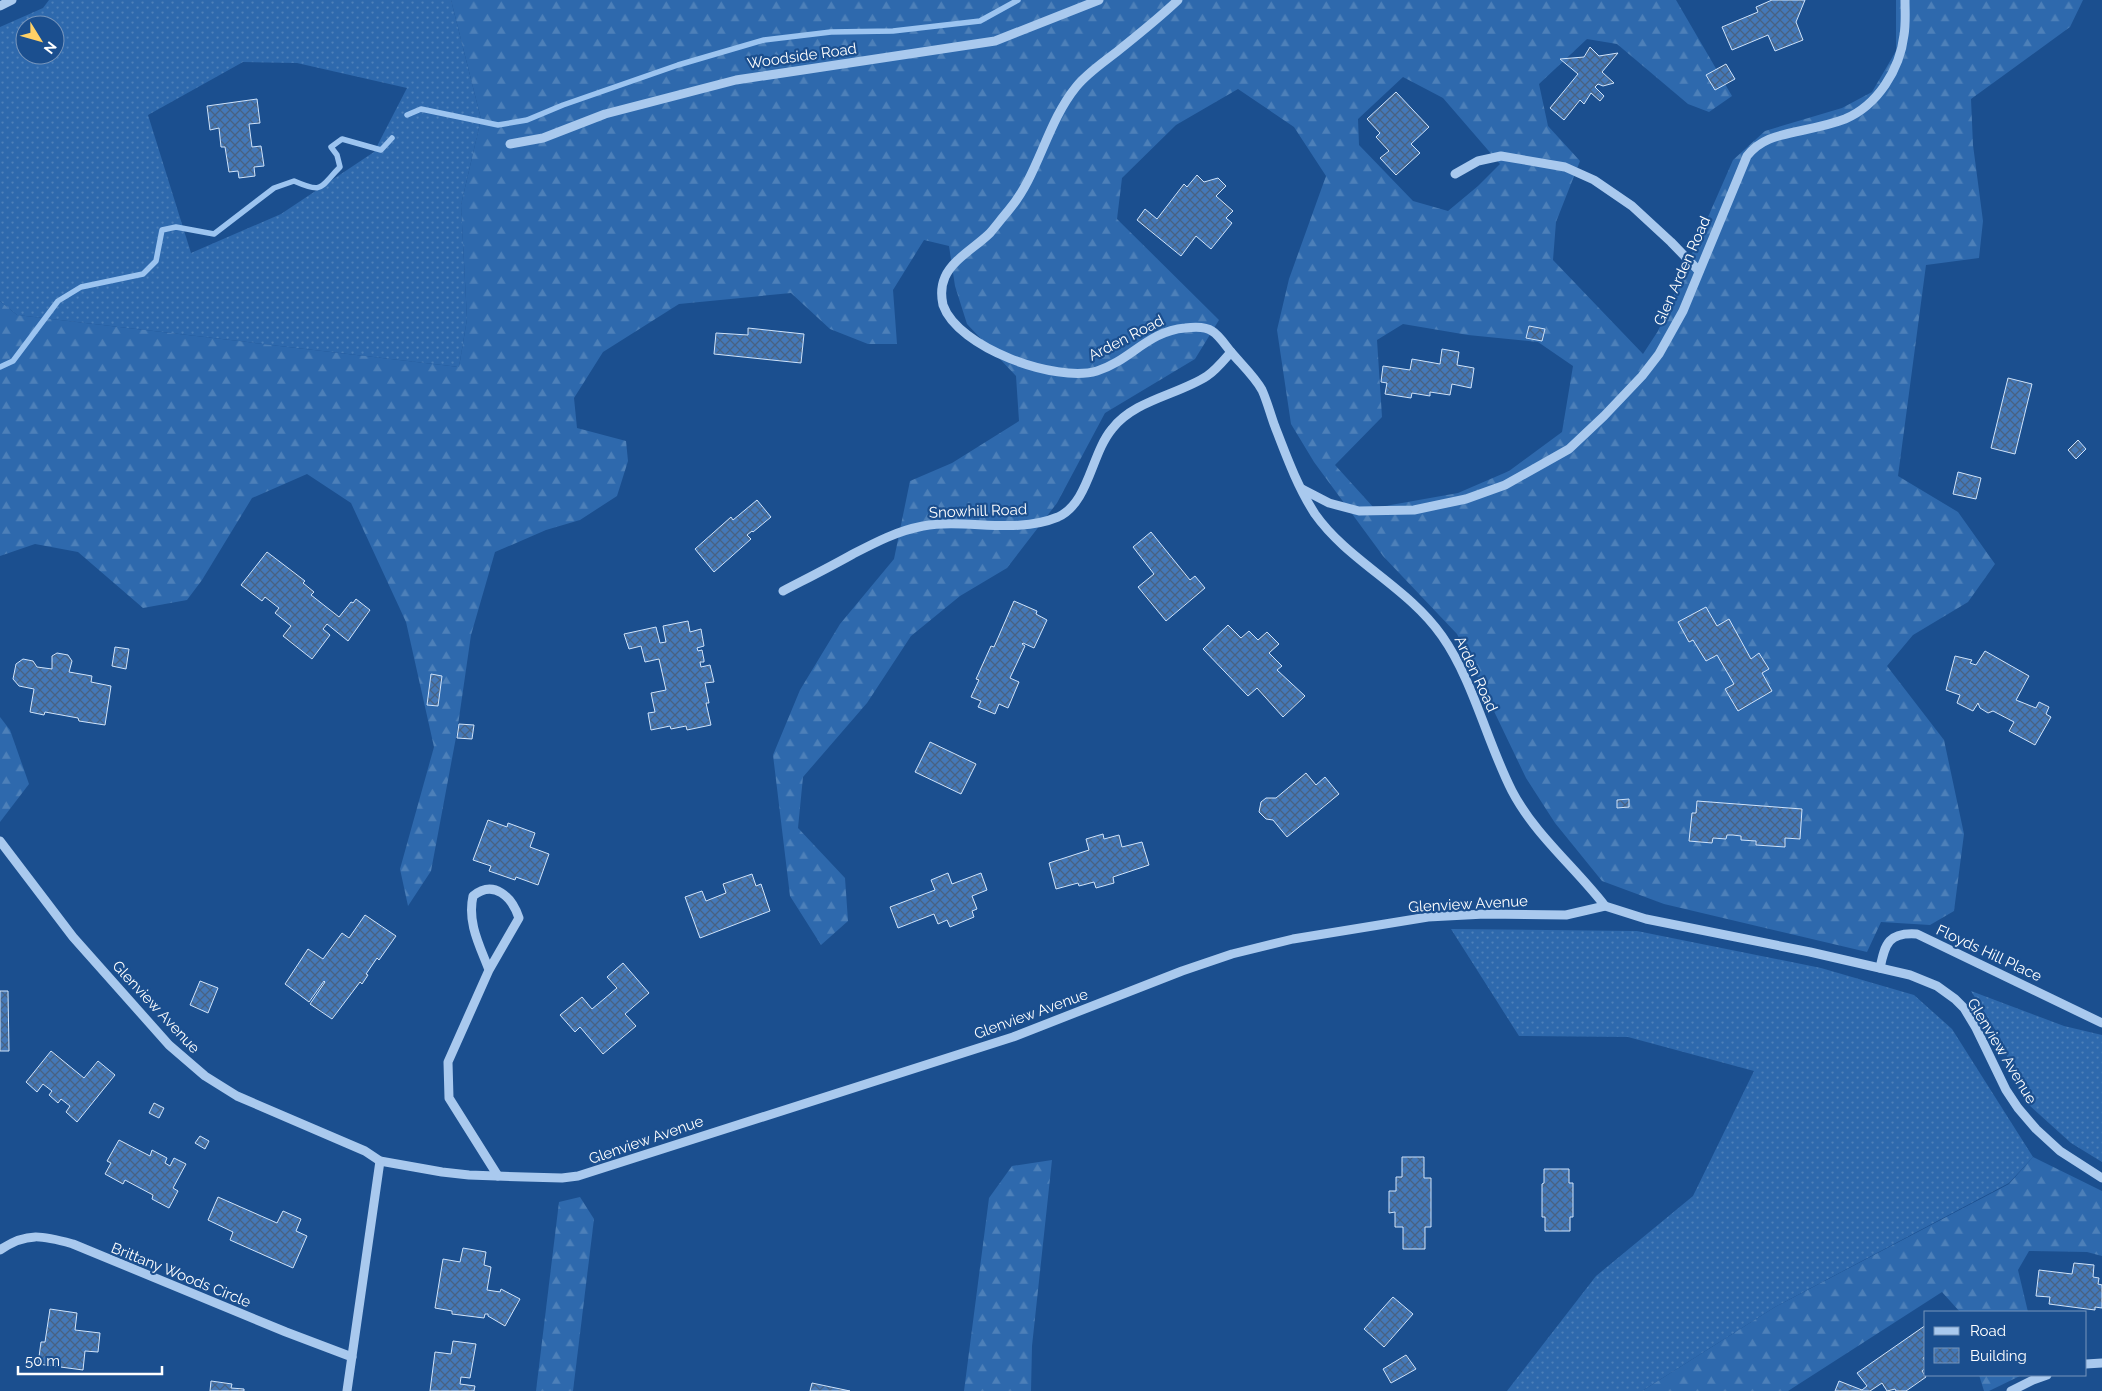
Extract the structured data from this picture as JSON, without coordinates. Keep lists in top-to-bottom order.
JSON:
{
  "streets": {
    "street": [
      "Woodside Road",
      "Glen Arden Road",
      "Arden Road",
      "Snowhill Road",
      "Glenview Avenue",
      "Floyds Hill Place",
      "Brittany Woods Circle"
    ]
  },
  "crossings": [
    ["Glen Arden Road", "Arden Road"],
    ["Arden Road", "Snowhill Road"],
    ["Arden Road", "Glenview Avenue"],
    ["Glenview Avenue", "Floyds Hill Place"]
  ],
  "legend": ["Road", "Building"],
  "scale_bar": "50 m",
  "north": "bottom right"
}
